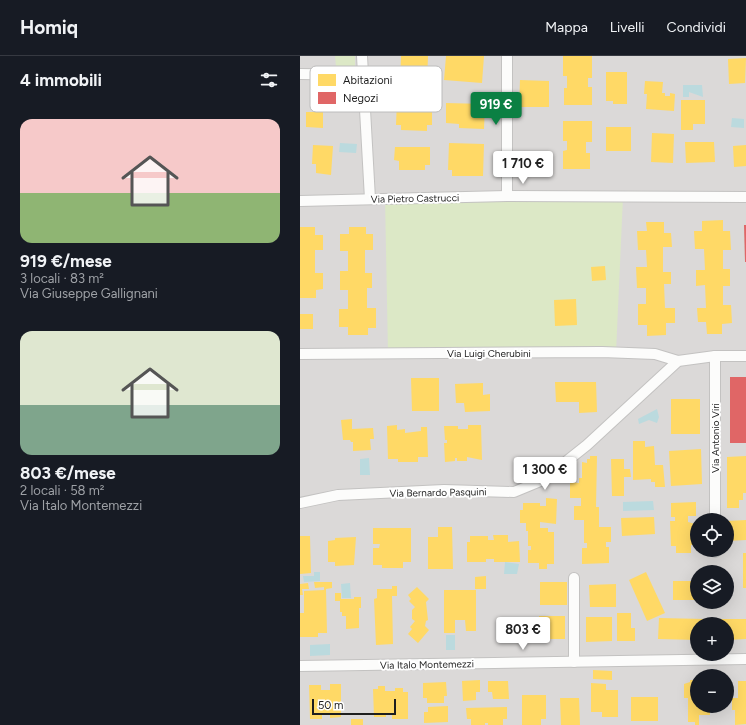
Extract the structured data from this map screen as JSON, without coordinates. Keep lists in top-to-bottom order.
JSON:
{
  "streets": {
    "street": [
      "Via Pietro Castrucci",
      "Via Luigi Cherubini",
      "Via Antonio Viri",
      "Via Bernardo Pasquini",
      "Via Italo Montemezzi"
    ]
  },
  "crossings": [
    ["Via Luigi Cherubini", "Via Bernardo Pasquini"]
  ],
  "legend": ["Abitazioni", "Negozi"],
  "scale_bar": "50 m",
  "page": {
    "header": "Homiq",
    "nav": ["Mappa", "Livelli", "Condividi"],
    "heading": "4 immobili",
    "price": [
      "919 €",
      "1 710 €",
      "1 300 €",
      "803 €"
    ],
    "list": [
      {
        "name": "919 €/mese",
        "note": "3 locali · 83 m² · Via Giuseppe Gallignani"
      },
      {
        "name": "803 €/mese",
        "note": "2 locali · 58 m² · Via Italo Montemezzi"
      }
    ],
    "map_buttons": ["+", "−"],
    "scale": "50 m"
  }
}
